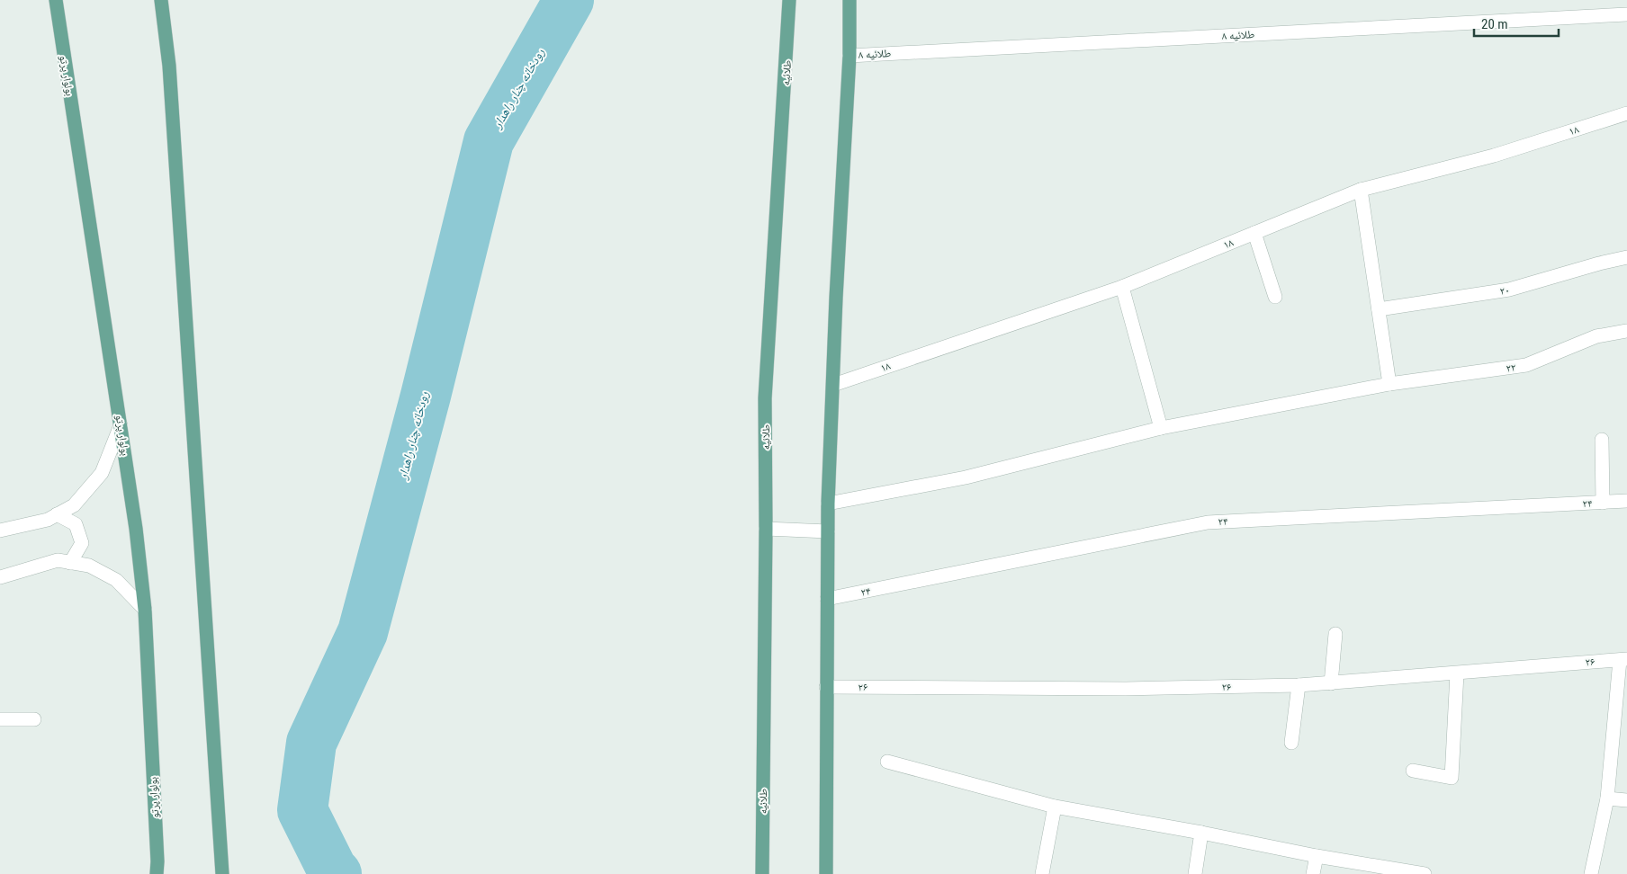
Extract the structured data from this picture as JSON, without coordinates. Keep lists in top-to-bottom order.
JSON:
{
  "streets": {
    "main road": ["طلائیه", "بولوار پرتو"],
    "street": [
      "طلائیه ۸",
      "۱۸",
      "۲۰",
      "۲۲",
      "۲۴",
      "۲۶"
    ]
  },
  "water": ["رودخانه چنار راهدار"],
  "scale_bar": "20 m"
}
